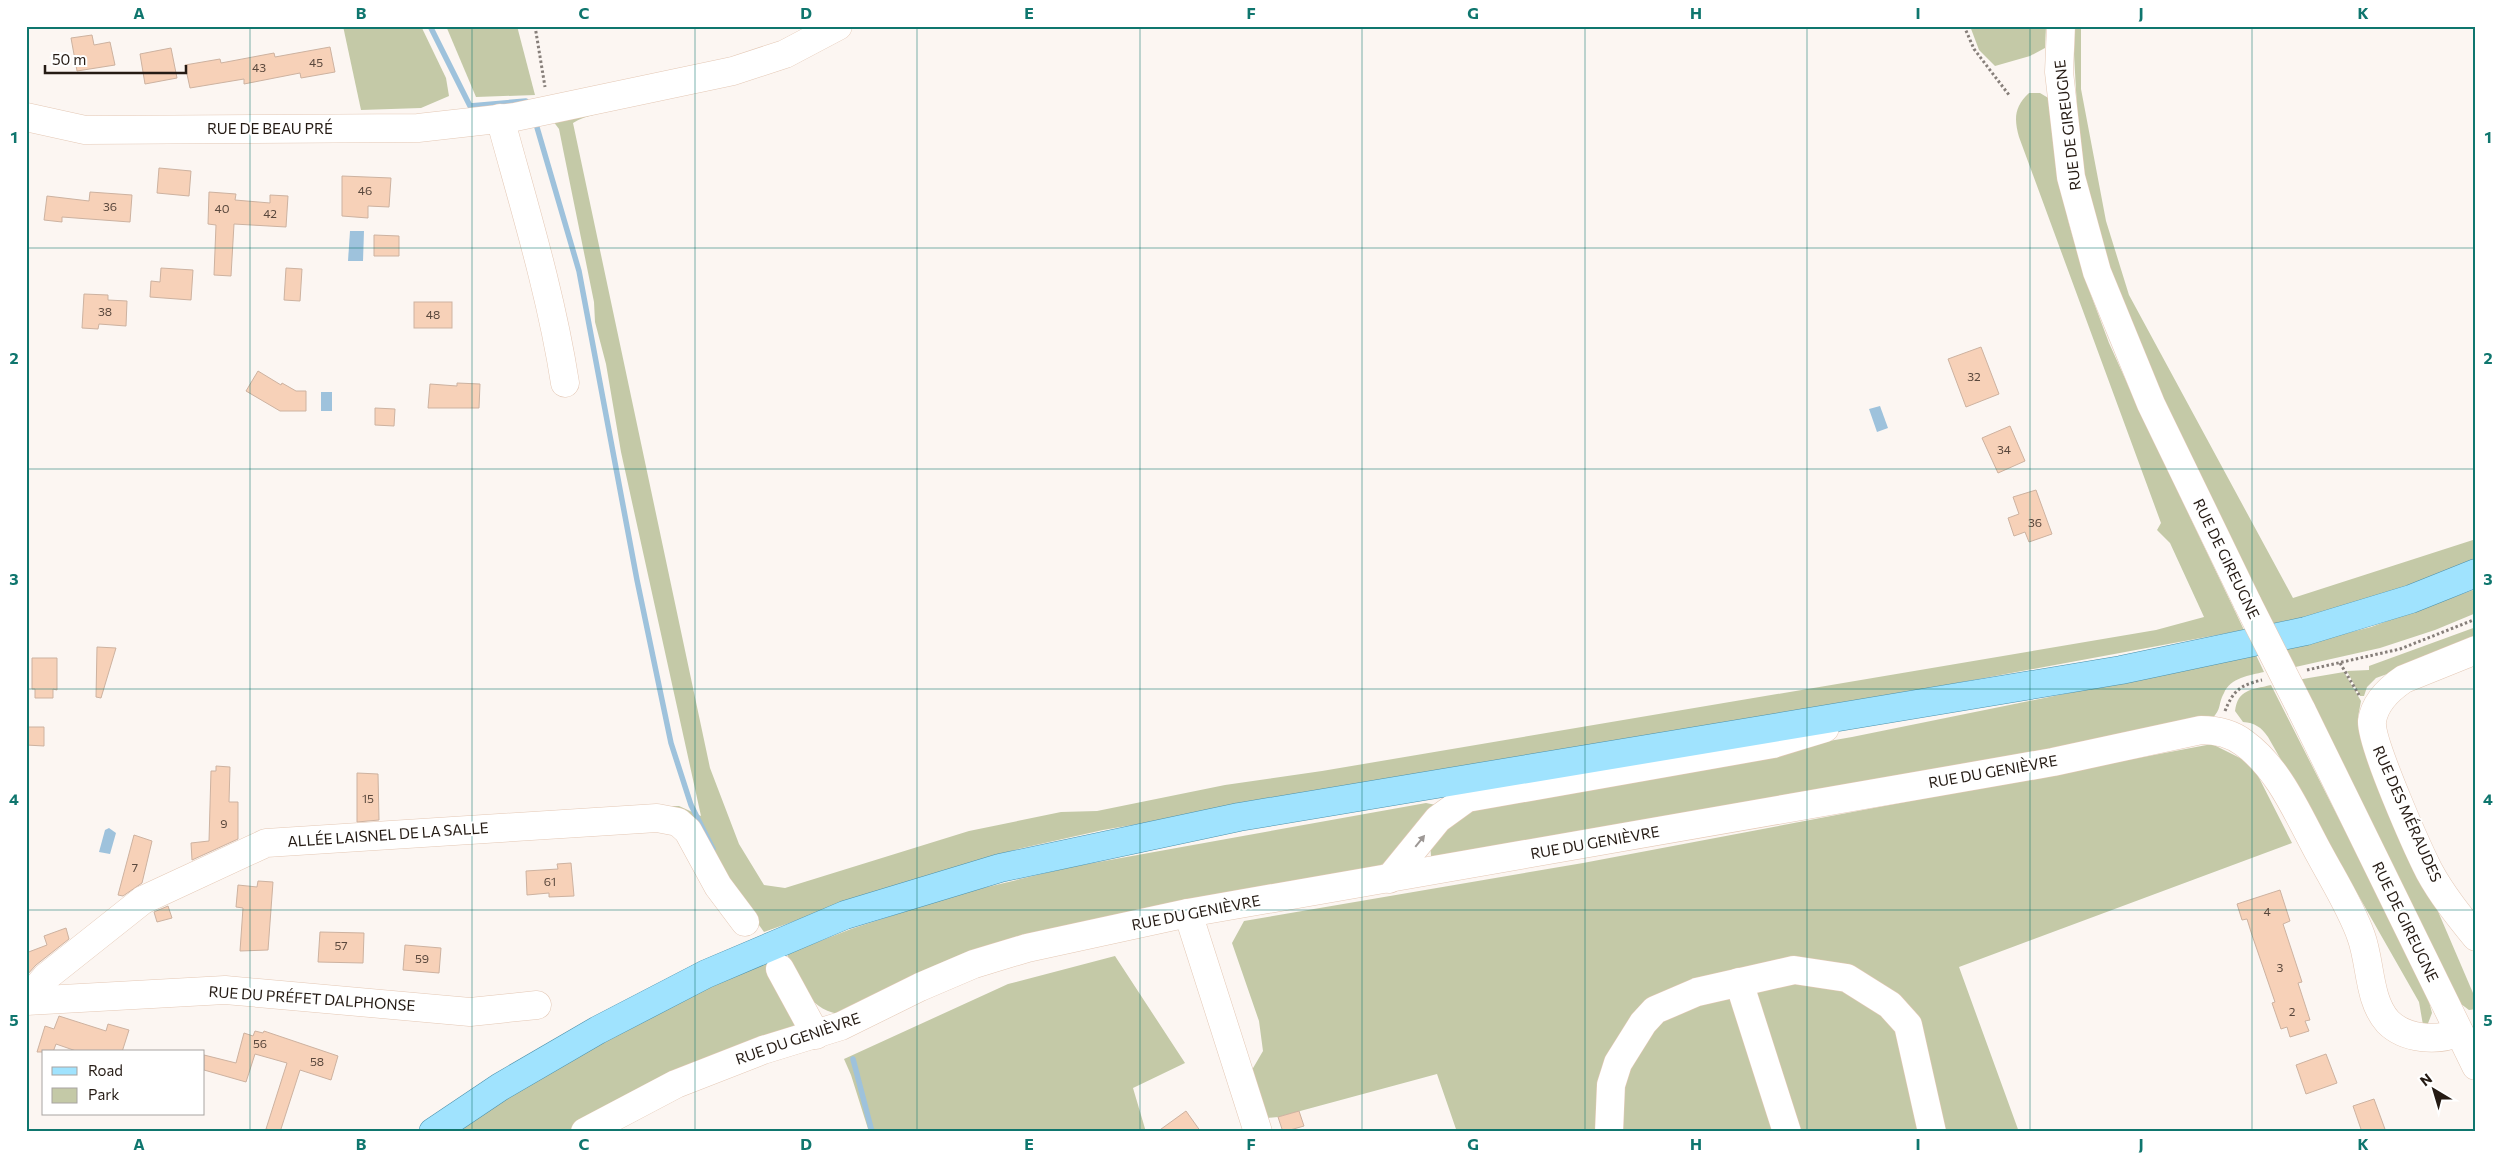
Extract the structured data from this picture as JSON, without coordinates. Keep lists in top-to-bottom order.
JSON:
{
  "streets": {
    "street": [
      "RUE DE GIREUGNE",
      "RUE DE BEAU PRÉ",
      "RUE DU GENIÈVRE",
      "RUE DES MÉRAUDES",
      "ALLÉE LAISNEL DE LA SALLE",
      "RUE DU PRÉFET DALPHONSE"
    ]
  },
  "crossings": [
    ["ALLÉE LAISNEL DE LA SALLE", "RUE DU PRÉFET DALPHONSE"]
  ],
  "house_numbers": [
    "45",
    "43",
    "46",
    "36",
    "40",
    "42",
    "38",
    "48",
    "32",
    "34",
    "36",
    "15",
    "9",
    "7",
    "61",
    "4",
    "57",
    "59",
    "3",
    "2",
    "56",
    "58"
  ],
  "legend": ["Road", "Park"],
  "scale_bar": "50 m",
  "north": "top left",
  "grid": {
    "columns": [
      "A",
      "B",
      "C",
      "D",
      "E",
      "F",
      "G",
      "H",
      "I",
      "J",
      "K"
    ],
    "rows": [
      "1",
      "2",
      "3",
      "4",
      "5"
    ]
  }
}
